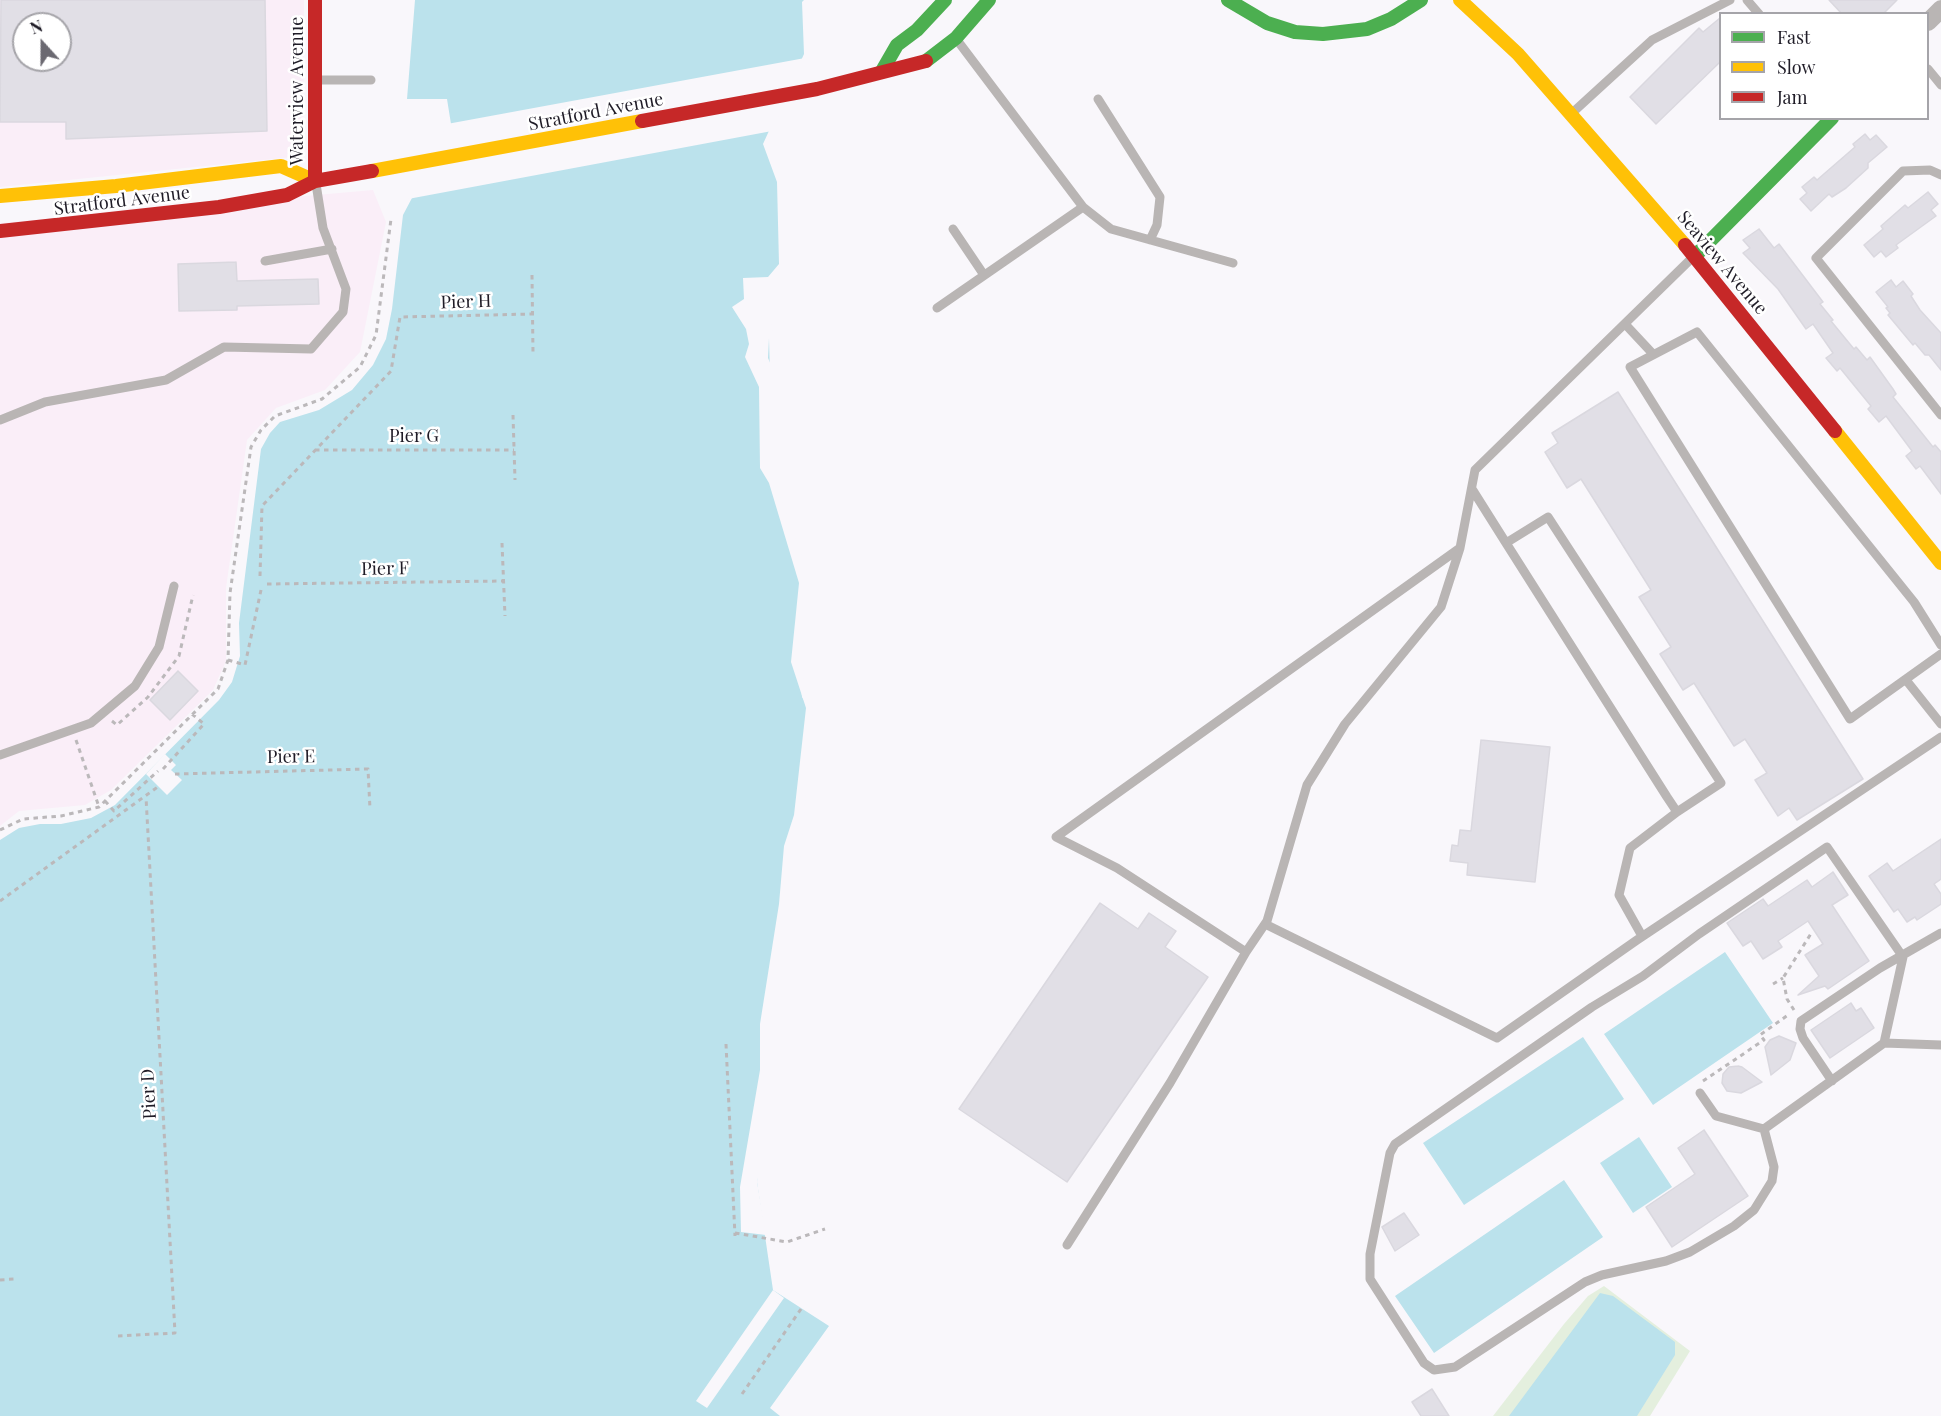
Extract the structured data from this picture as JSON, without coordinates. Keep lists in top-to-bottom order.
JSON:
{
  "streets": {
    "main road": ["Waterview Avenue", "Stratford Avenue", "Seaview Avenue"],
    "path": [
      "Pier H",
      "Pier G",
      "Pier F",
      "Pier E",
      "Pier D"
    ]
  },
  "crossings": [
    ["Waterview Avenue", "Stratford Avenue"],
    ["Pier H", "Pier G"]
  ],
  "legend": ["Fast", "Slow", "Jam"],
  "north": "top"
}
